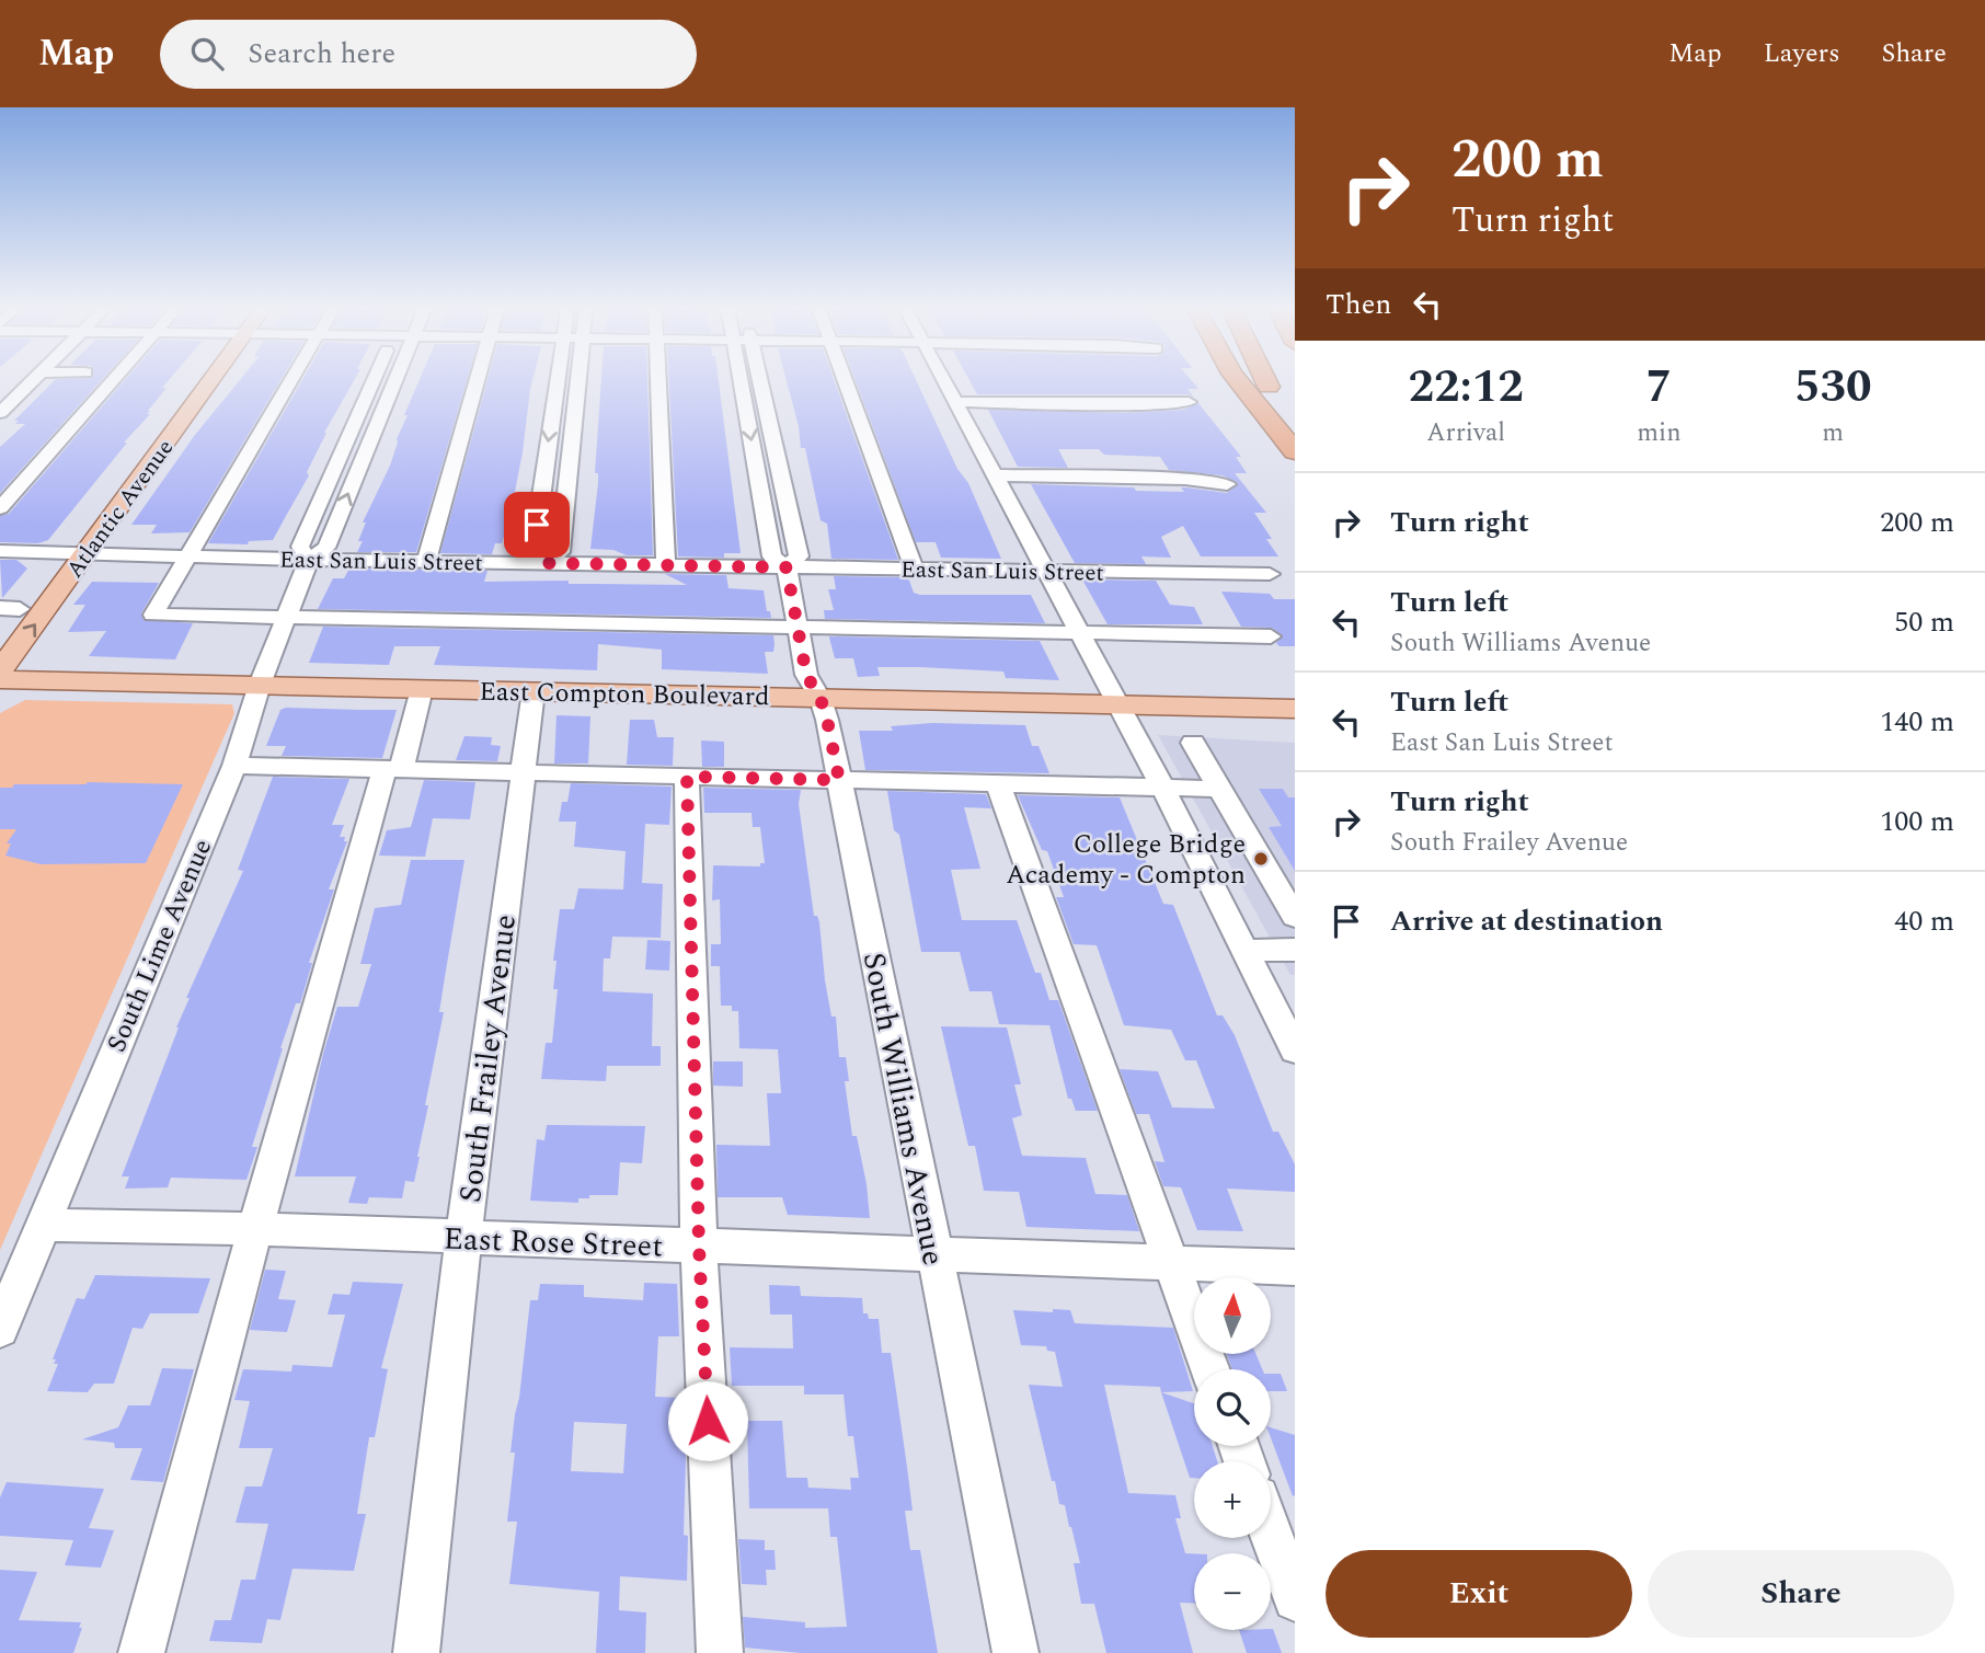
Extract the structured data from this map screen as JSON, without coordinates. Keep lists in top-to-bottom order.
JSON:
{
  "streets": {
    "main road": ["Atlantic Avenue", "East Compton Boulevard"],
    "street": [
      "East San Luis Street",
      "South Lime Avenue",
      "South Frailey Avenue",
      "South Williams Avenue",
      "East Rose Street"
    ]
  },
  "crossings": [
    ["Atlantic Avenue", "East San Luis Street"],
    ["East San Luis Street", "South Lime Avenue"],
    ["East San Luis Street", "South Williams Avenue"],
    ["East Compton Boulevard", "South Lime Avenue"],
    ["East Compton Boulevard", "South Frailey Avenue"],
    ["East Compton Boulevard", "South Williams Avenue"],
    ["South Lime Avenue", "East Rose Street"],
    ["South Frailey Avenue", "East Rose Street"],
    ["South Williams Avenue", "East Rose Street"]
  ],
  "places": ["College Bridge Academy - Compton"],
  "north": "top",
  "page": {
    "header": "Map",
    "search": "Search here",
    "nav": ["Map", "Layers", "Share"],
    "turn": ["200 m", "Turn right"],
    "then": "Then",
    "eta": [
      "22:12",
      "Arrival",
      "7",
      "min",
      "530",
      "m"
    ],
    "list": [
      {
        "name": "Turn right",
        "value": "200 m"
      },
      {
        "name": "Turn left",
        "note": "South Williams Avenue",
        "value": "50 m"
      },
      {
        "name": "Turn left",
        "note": "East San Luis Street",
        "value": "140 m"
      },
      {
        "name": "Turn right",
        "note": "South Frailey Avenue",
        "value": "100 m"
      },
      {
        "name": "Arrive at destination",
        "value": "40 m"
      }
    ],
    "map_buttons": ["+", "−"],
    "buttons": ["Exit", "Share"]
  }
}
